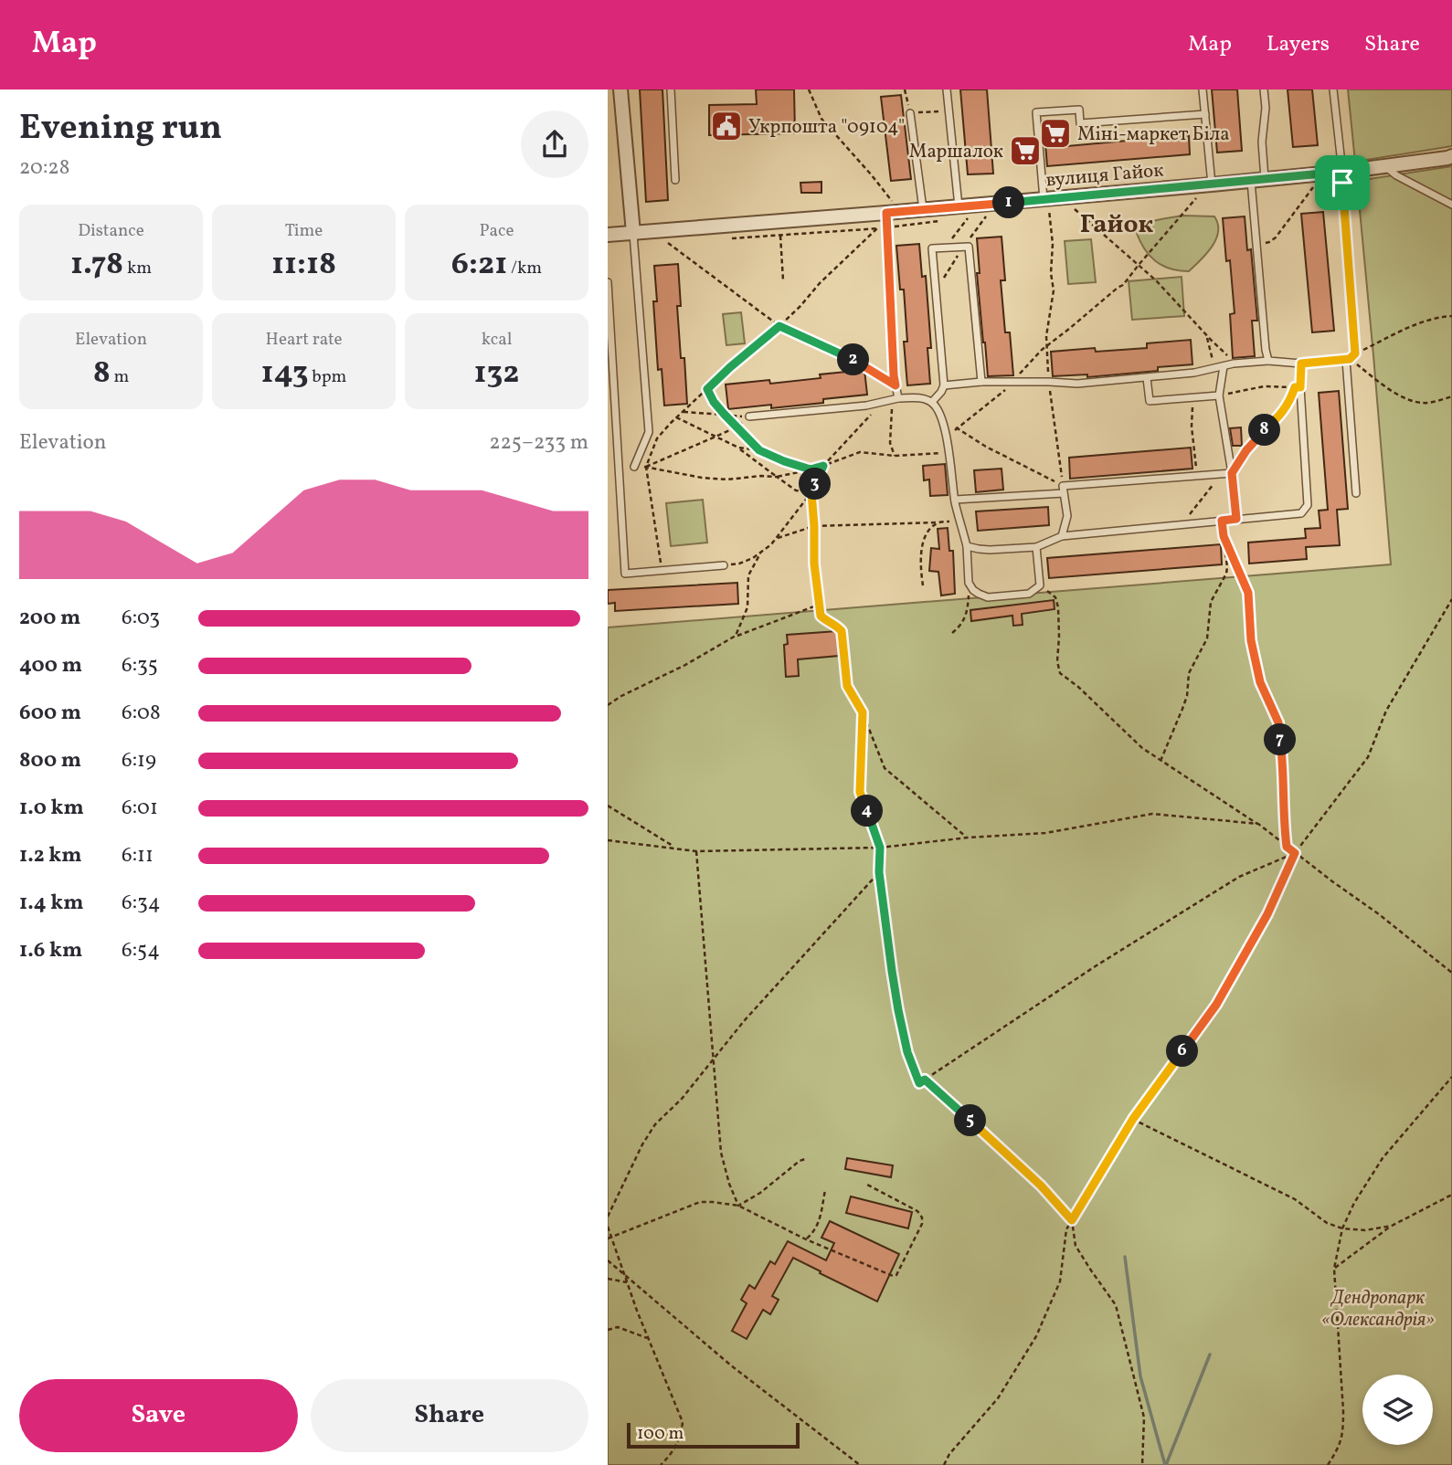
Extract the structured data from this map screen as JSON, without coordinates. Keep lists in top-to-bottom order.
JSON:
{
  "streets": {
    "street": ["вулиця Гайок"]
  },
  "districts": ["Гайок"],
  "parks": ["Дендропарк «Олександрія»"],
  "places": {
    "public building": ["Укрпошта \"09104\""],
    "supermarket": ["Міні-маркет Біла", "Маршалок"]
  },
  "scale_bar": "100 m",
  "page": {
    "header": "Map",
    "nav": ["Map", "Layers", "Share"],
    "heading": ["Evening run", "20:28"],
    "pins": [
      "1",
      "2",
      "8",
      "3",
      "7",
      "4",
      "6",
      "5"
    ],
    "stats": [
      ["Distance", "1.78 km"],
      ["Time", "11:18"],
      ["Pace", "6:21 /km"],
      ["Elevation", "8 m"],
      ["Heart rate", "143 bpm"],
      ["kcal", "132"]
    ],
    "chart": ["Elevation", "225–233 m"],
    "list": [
      {
        "name": "200 m",
        "note": "6:03"
      },
      {
        "name": "400 m",
        "note": "6:35"
      },
      {
        "name": "600 m",
        "note": "6:08"
      },
      {
        "name": "800 m",
        "note": "6:19"
      },
      {
        "name": "1.0 km",
        "note": "6:01"
      },
      {
        "name": "1.2 km",
        "note": "6:11"
      },
      {
        "name": "1.4 km",
        "note": "6:34"
      },
      {
        "name": "1.6 km",
        "note": "6:54"
      }
    ],
    "buttons": ["Save", "Share"],
    "scale": "100 m"
  }
}
